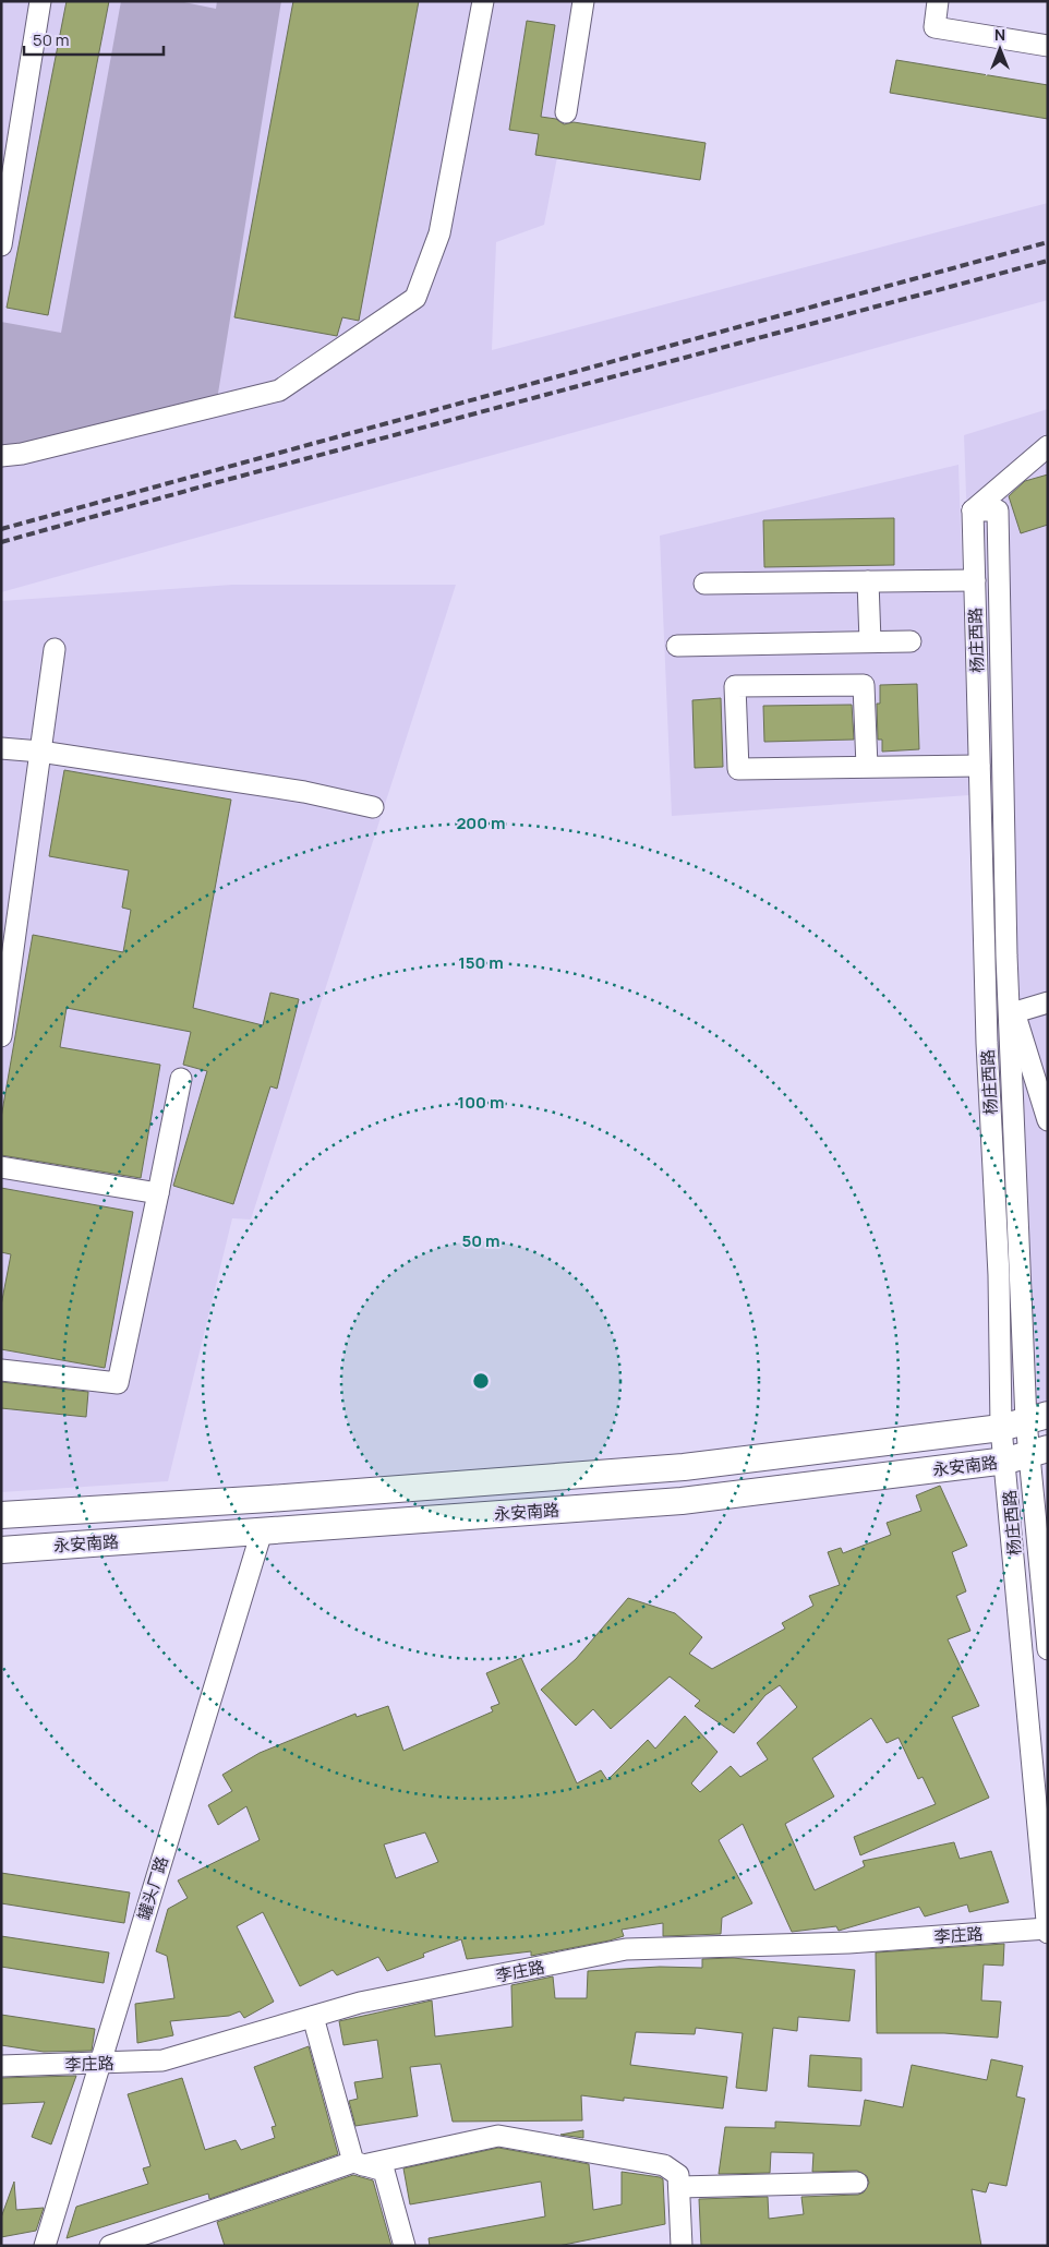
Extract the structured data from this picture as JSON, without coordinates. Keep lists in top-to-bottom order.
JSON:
{
  "streets": {
    "main road": ["永安南路"],
    "street": ["杨庄西路", "罐头厂路", "李庄路"]
  },
  "crossings": [
    ["杨庄西路", "永安南路"],
    ["杨庄西路", "李庄路"],
    ["永安南路", "罐头厂路"],
    ["罐头厂路", "李庄路"]
  ],
  "scale_bar": "50 m",
  "north": "top",
  "rings": [
    "200 m",
    "150 m",
    "100 m",
    "50 m"
  ]
}
